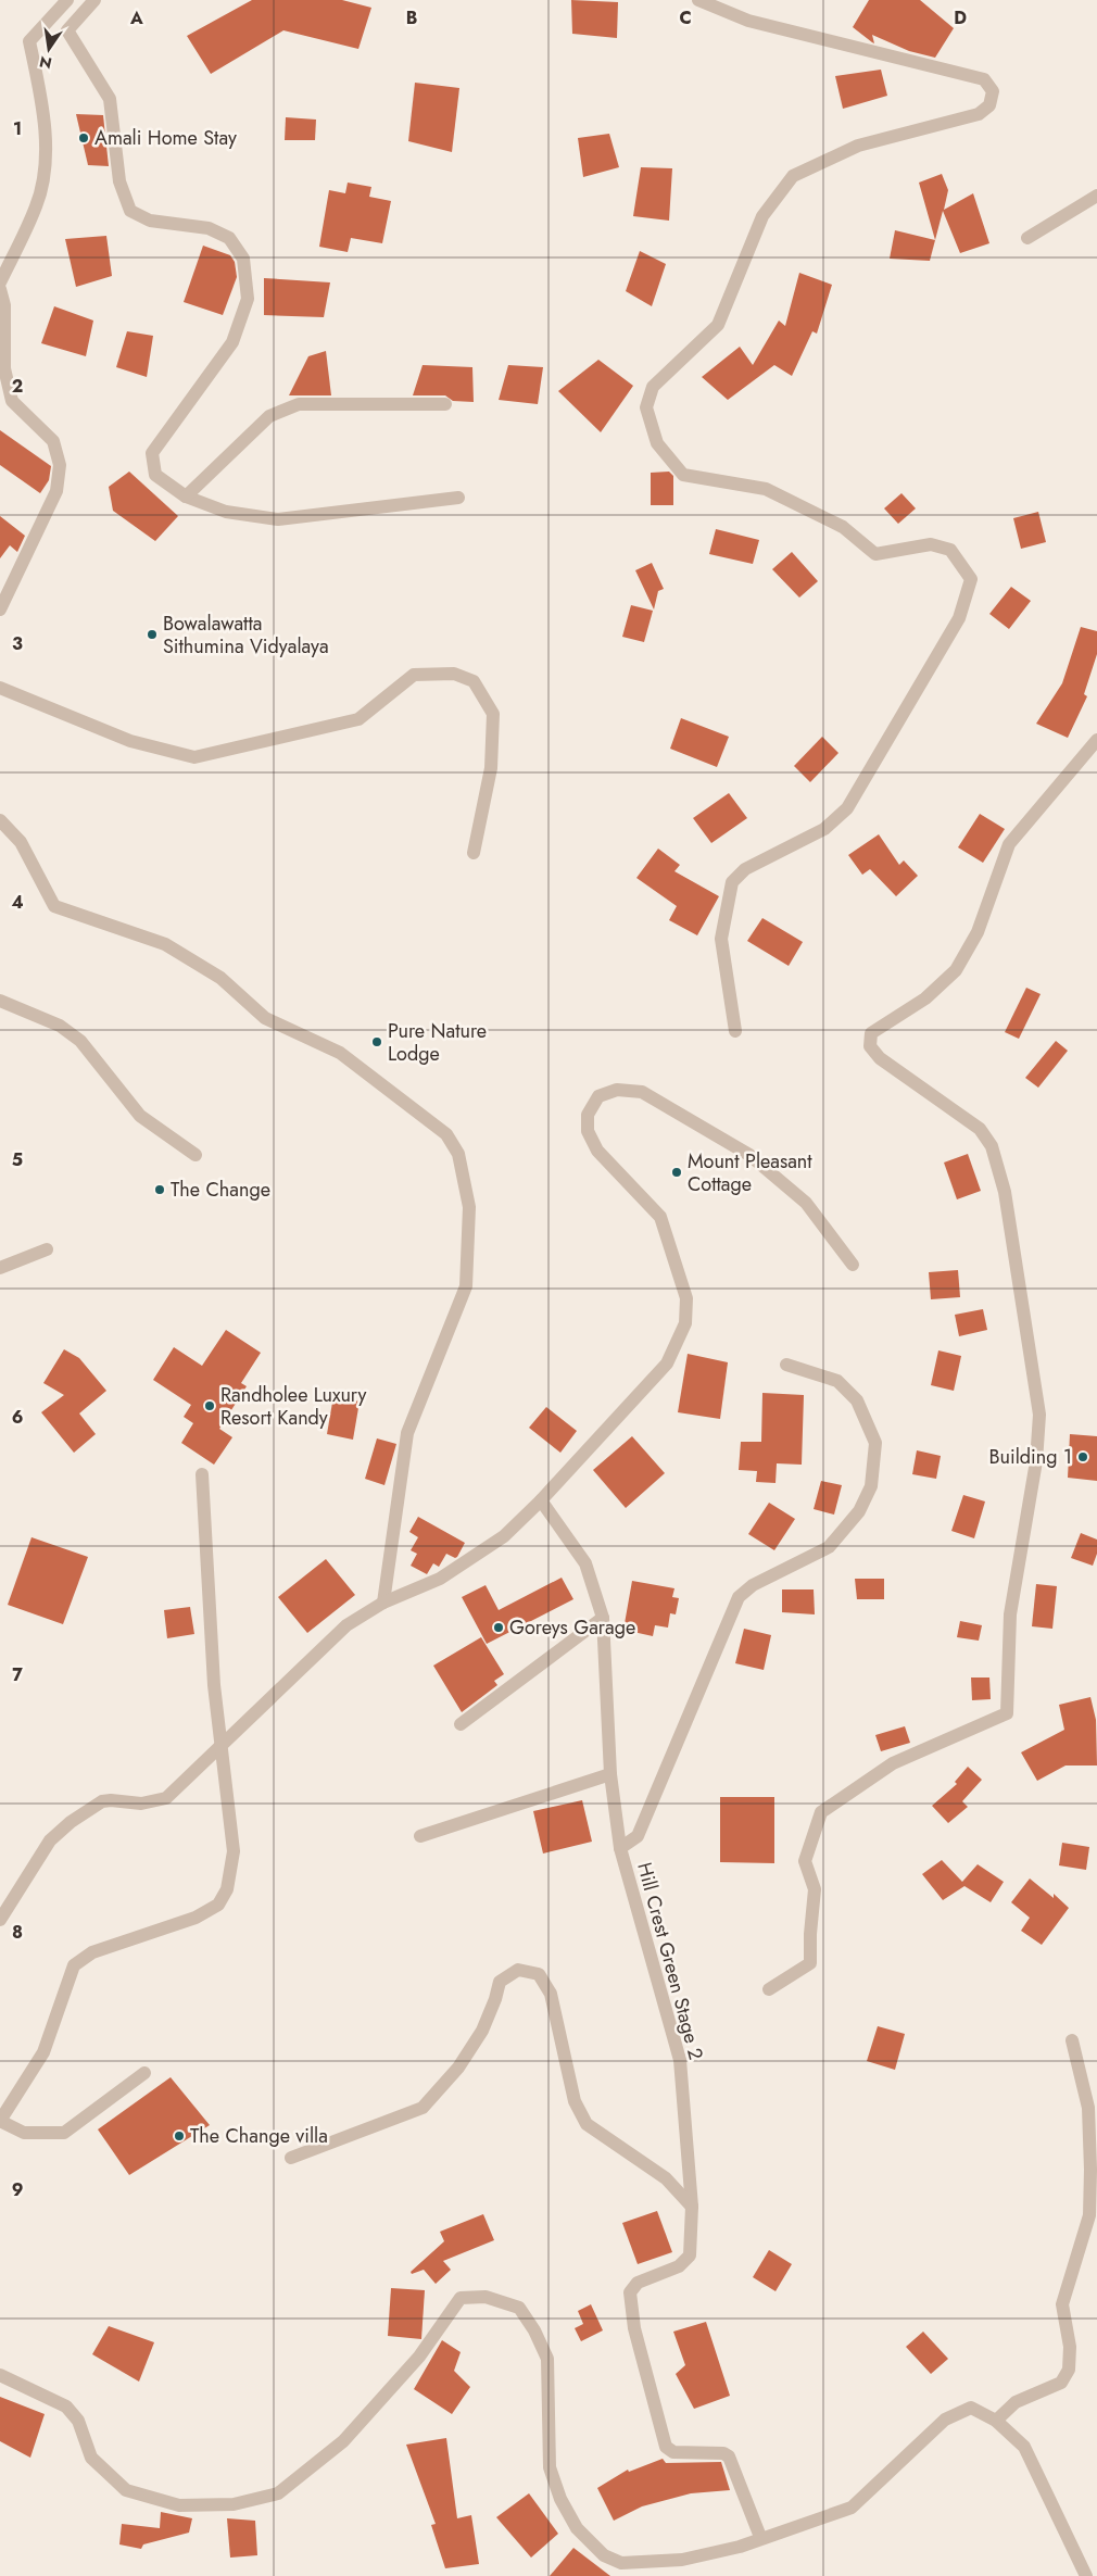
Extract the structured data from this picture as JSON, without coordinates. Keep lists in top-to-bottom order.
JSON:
{
  "streets": {
    "street": ["Hill Crest Green Stage 2"]
  },
  "places": [
    "Amali Home Stay",
    "Bowalawatta Sithumina Vidyalaya",
    "Pure Nature Lodge",
    "Mount Pleasant Cottage",
    "The Change",
    "Randholee Luxury Resort Kandy",
    "Building 1",
    "Goreys Garage",
    "The Change villa"
  ],
  "north": "bottom",
  "grid": {
    "columns": [
      "A",
      "B",
      "C",
      "D"
    ],
    "rows": [
      "1",
      "2",
      "3",
      "4",
      "5",
      "6",
      "7",
      "8",
      "9"
    ]
  }
}
